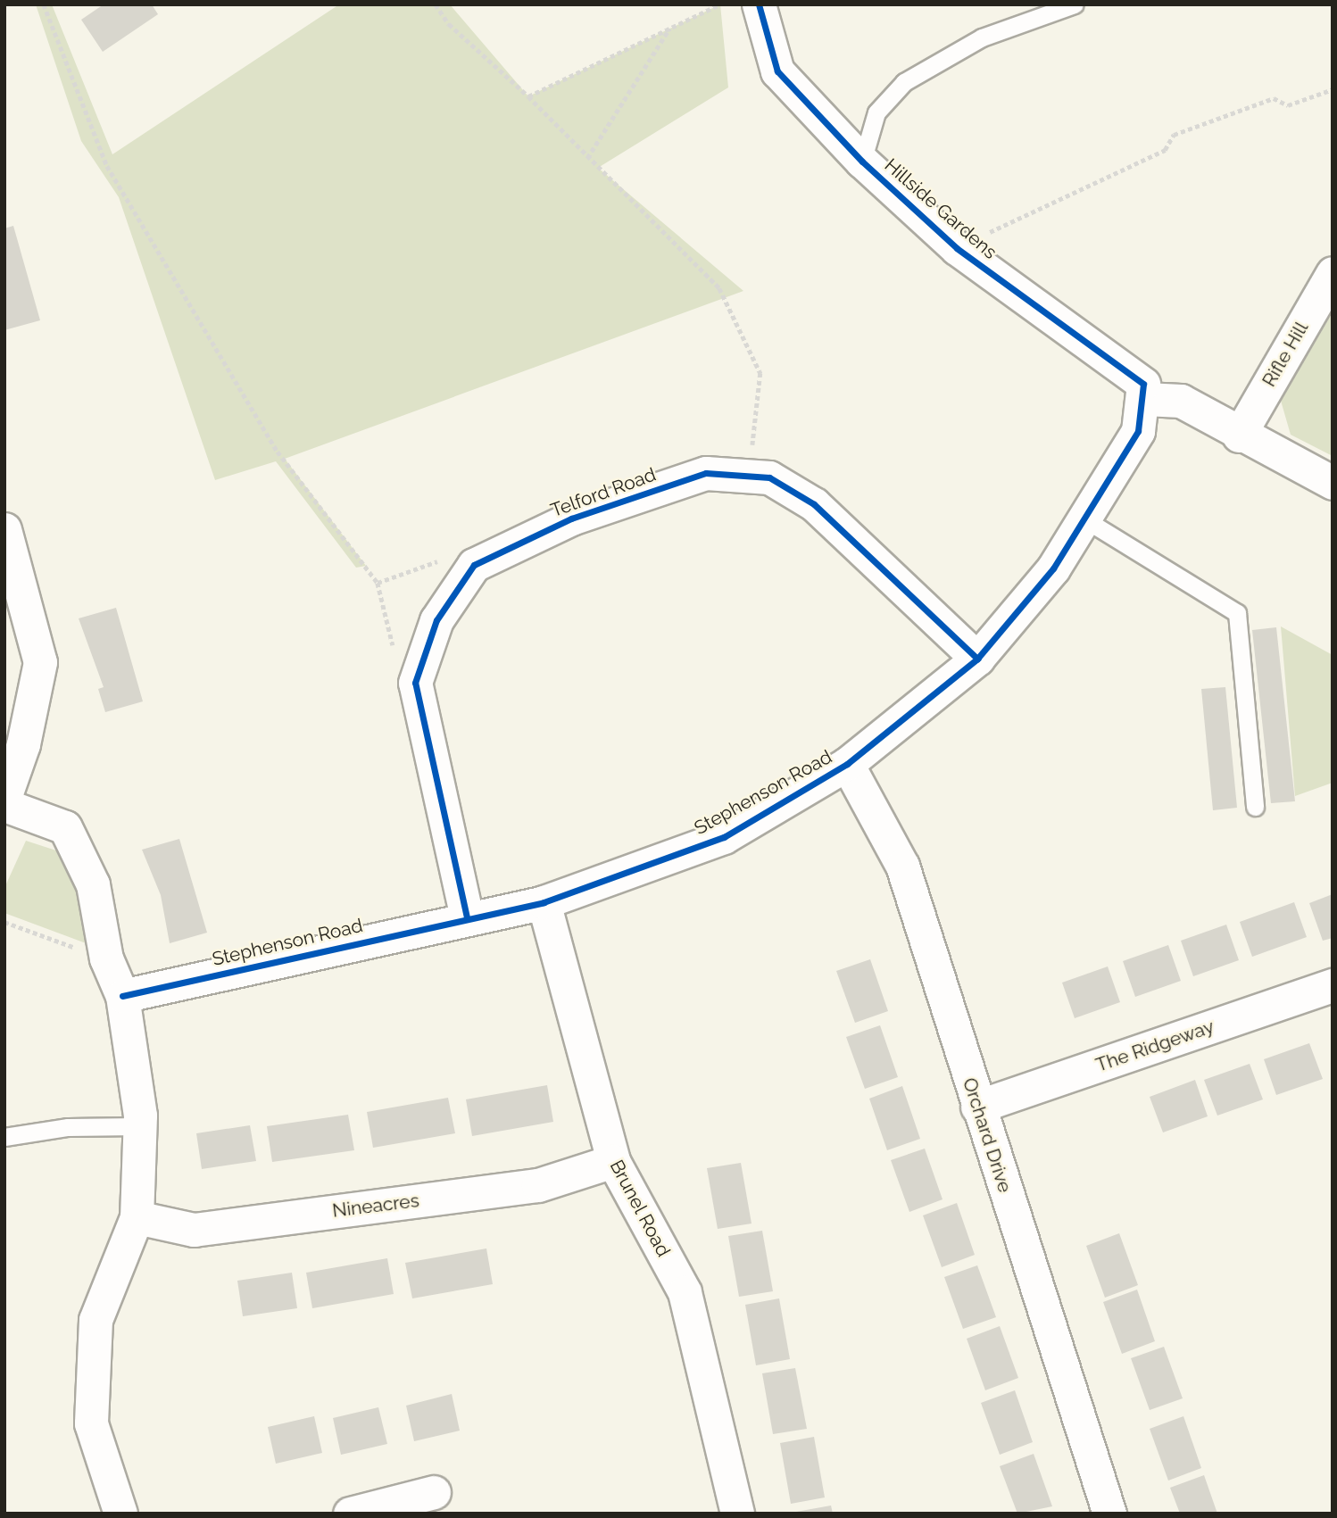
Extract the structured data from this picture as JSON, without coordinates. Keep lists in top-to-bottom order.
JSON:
{
  "streets": {
    "street": [
      "Hillside Gardens",
      "Rifle Hill",
      "Telford Road",
      "Stephenson Road",
      "The Ridgeway",
      "Orchard Drive",
      "Nineacres",
      "Brunel Road"
    ]
  },
  "crossings": [
    ["Hillside Gardens", "Stephenson Road"],
    ["Telford Road", "Stephenson Road"],
    ["Stephenson Road", "Orchard Drive"],
    ["Stephenson Road", "Brunel Road"],
    ["The Ridgeway", "Orchard Drive"],
    ["Nineacres", "Brunel Road"]
  ]
}
